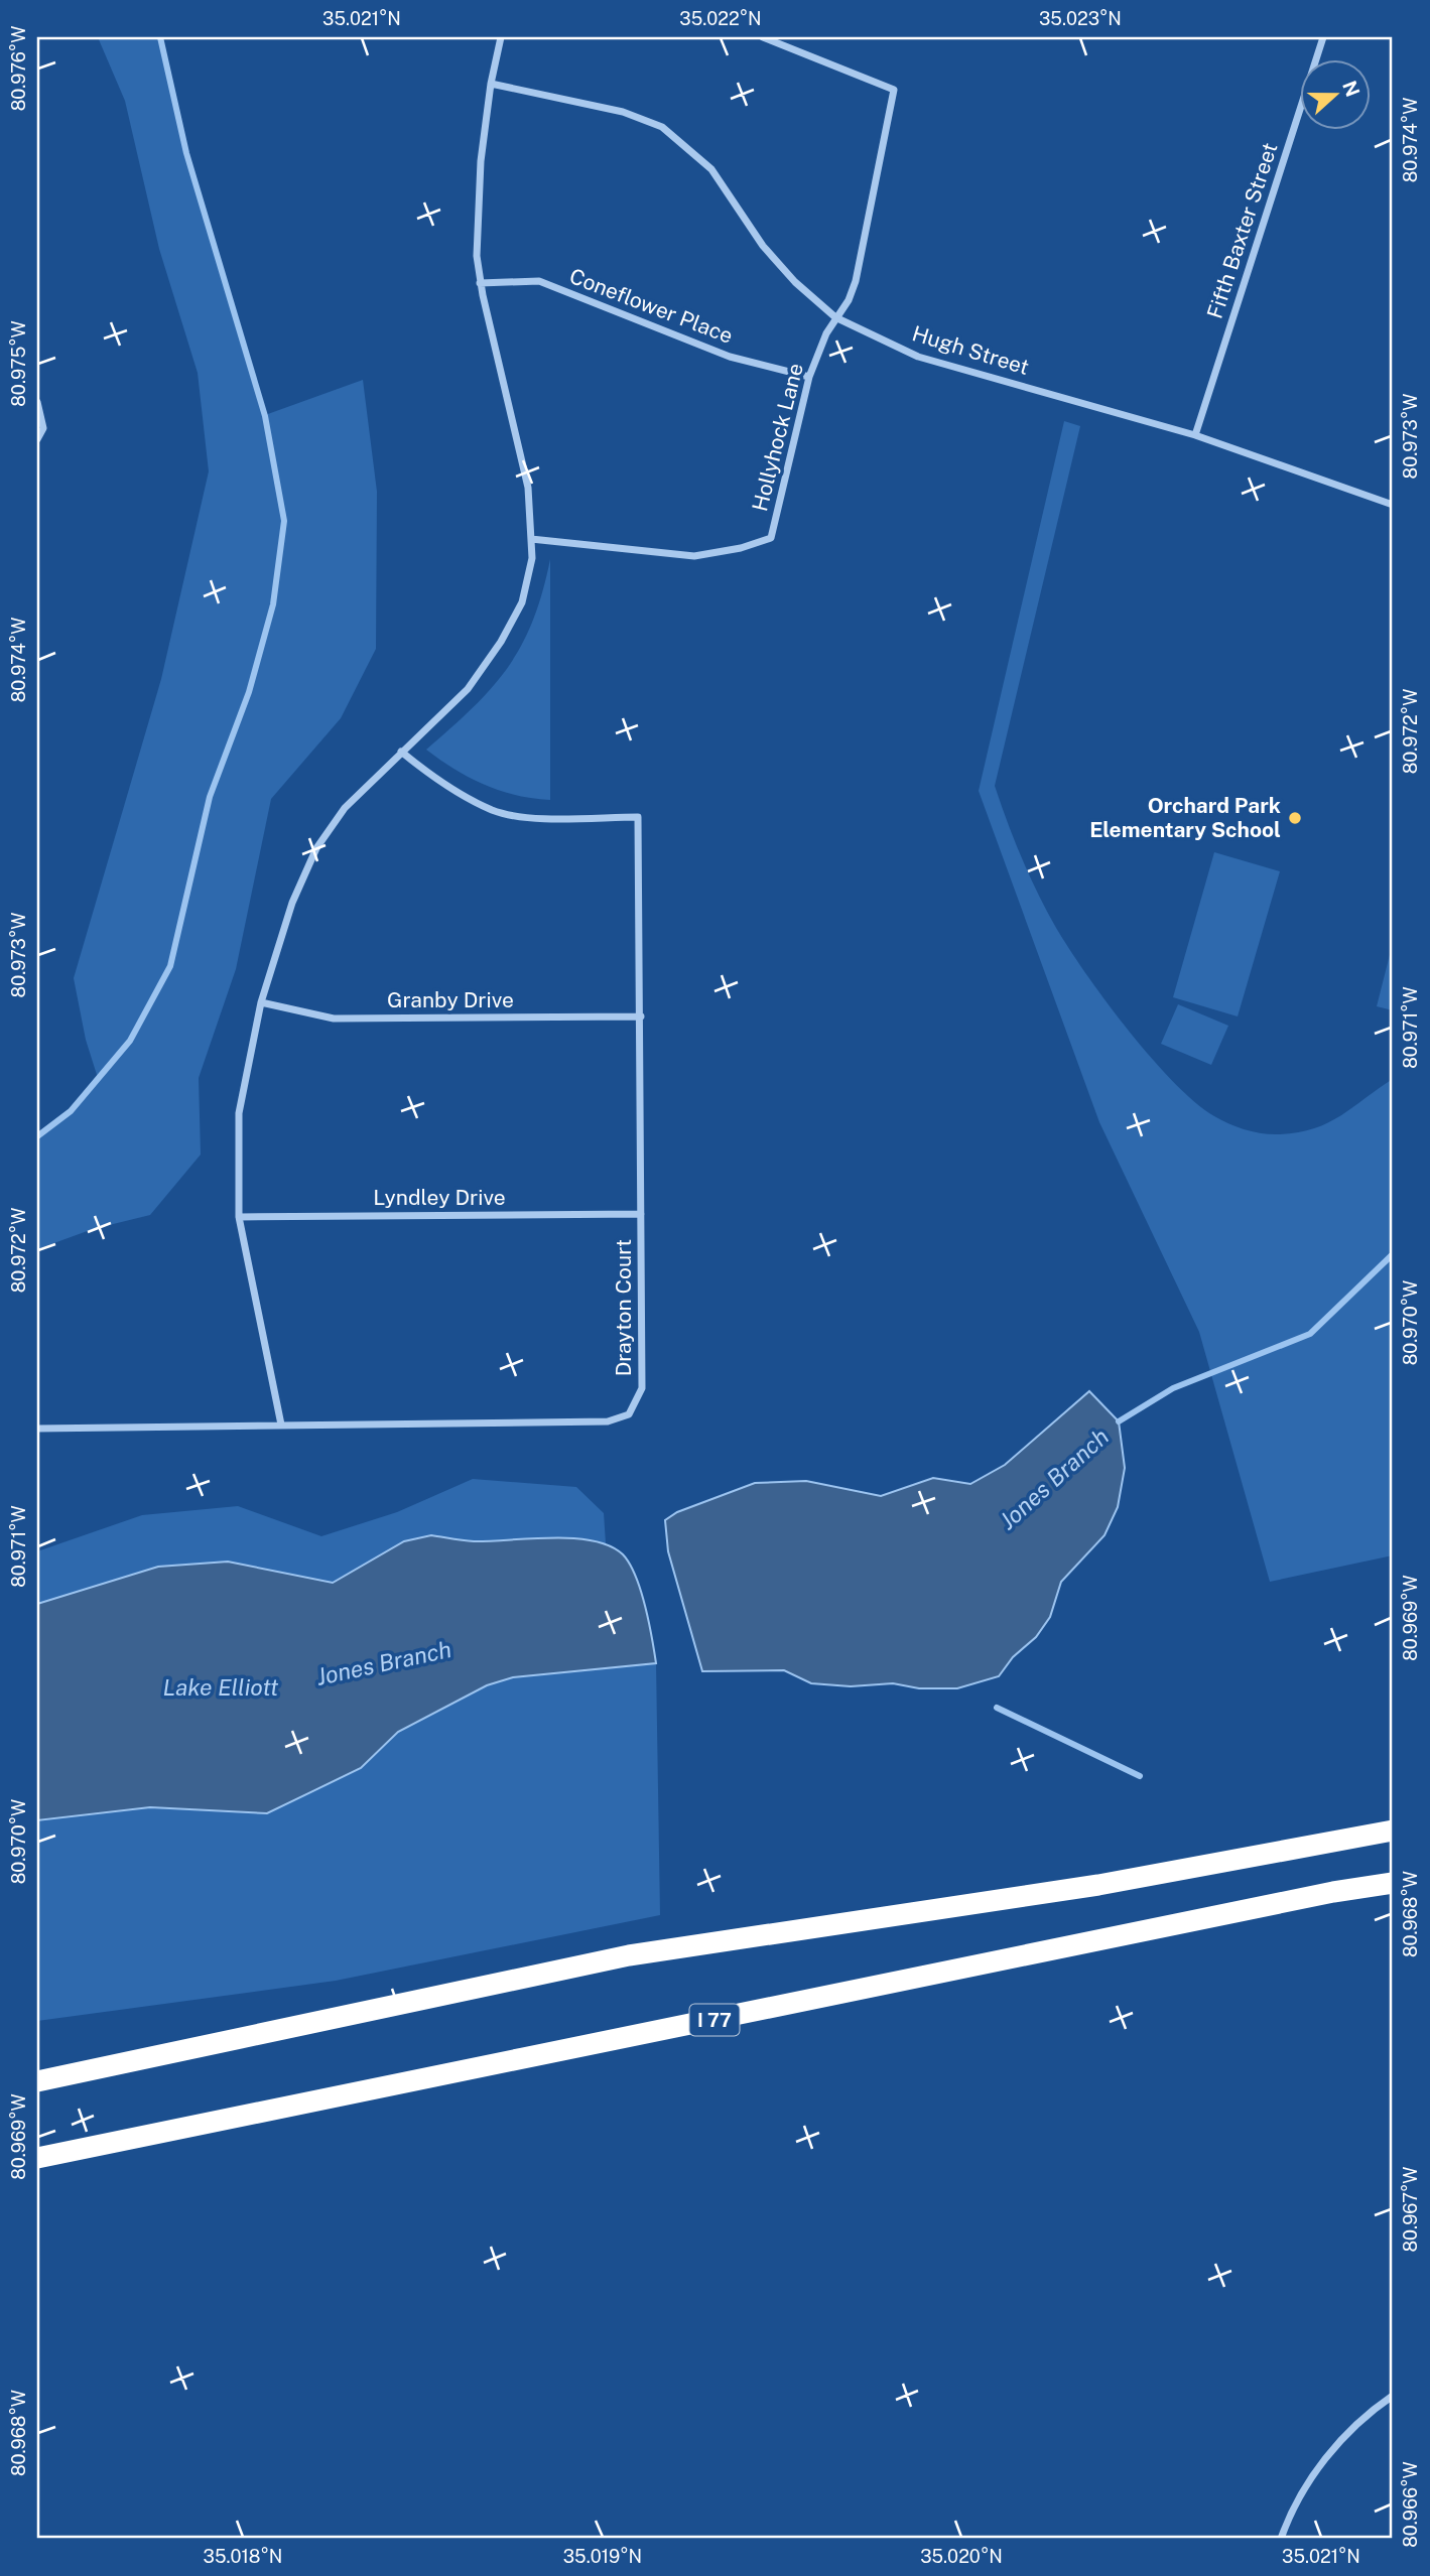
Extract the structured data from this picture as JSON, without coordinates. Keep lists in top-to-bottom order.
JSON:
{
  "streets": {
    "highway": ["I 77"],
    "street": [
      "Fifth Baxter Street",
      "Coneflower Place",
      "Hugh Street",
      "Hollyhock Lane",
      "Granby Drive",
      "Lyndley Drive",
      "Drayton Court"
    ]
  },
  "crossings": [
    ["Fifth Baxter Street", "Hugh Street"],
    ["Coneflower Place", "Hollyhock Lane"],
    ["Hugh Street", "Hollyhock Lane"],
    ["Granby Drive", "Drayton Court"],
    ["Lyndley Drive", "Drayton Court"]
  ],
  "water": ["Jones Branch", "Lake Elliott"],
  "places": ["Orchard Park Elementary School"],
  "north": "right",
  "coordinates": [
    "35.021°N",
    "35.022°N",
    "35.023°N",
    "80.976°W",
    "80.974°W",
    "80.975°W",
    "80.973°W",
    "80.972°W",
    "80.971°W",
    "80.970°W",
    "80.969°W",
    "80.968°W",
    "80.967°W",
    "80.966°W",
    "35.018°N",
    "35.019°N",
    "35.020°N"
  ]
}
